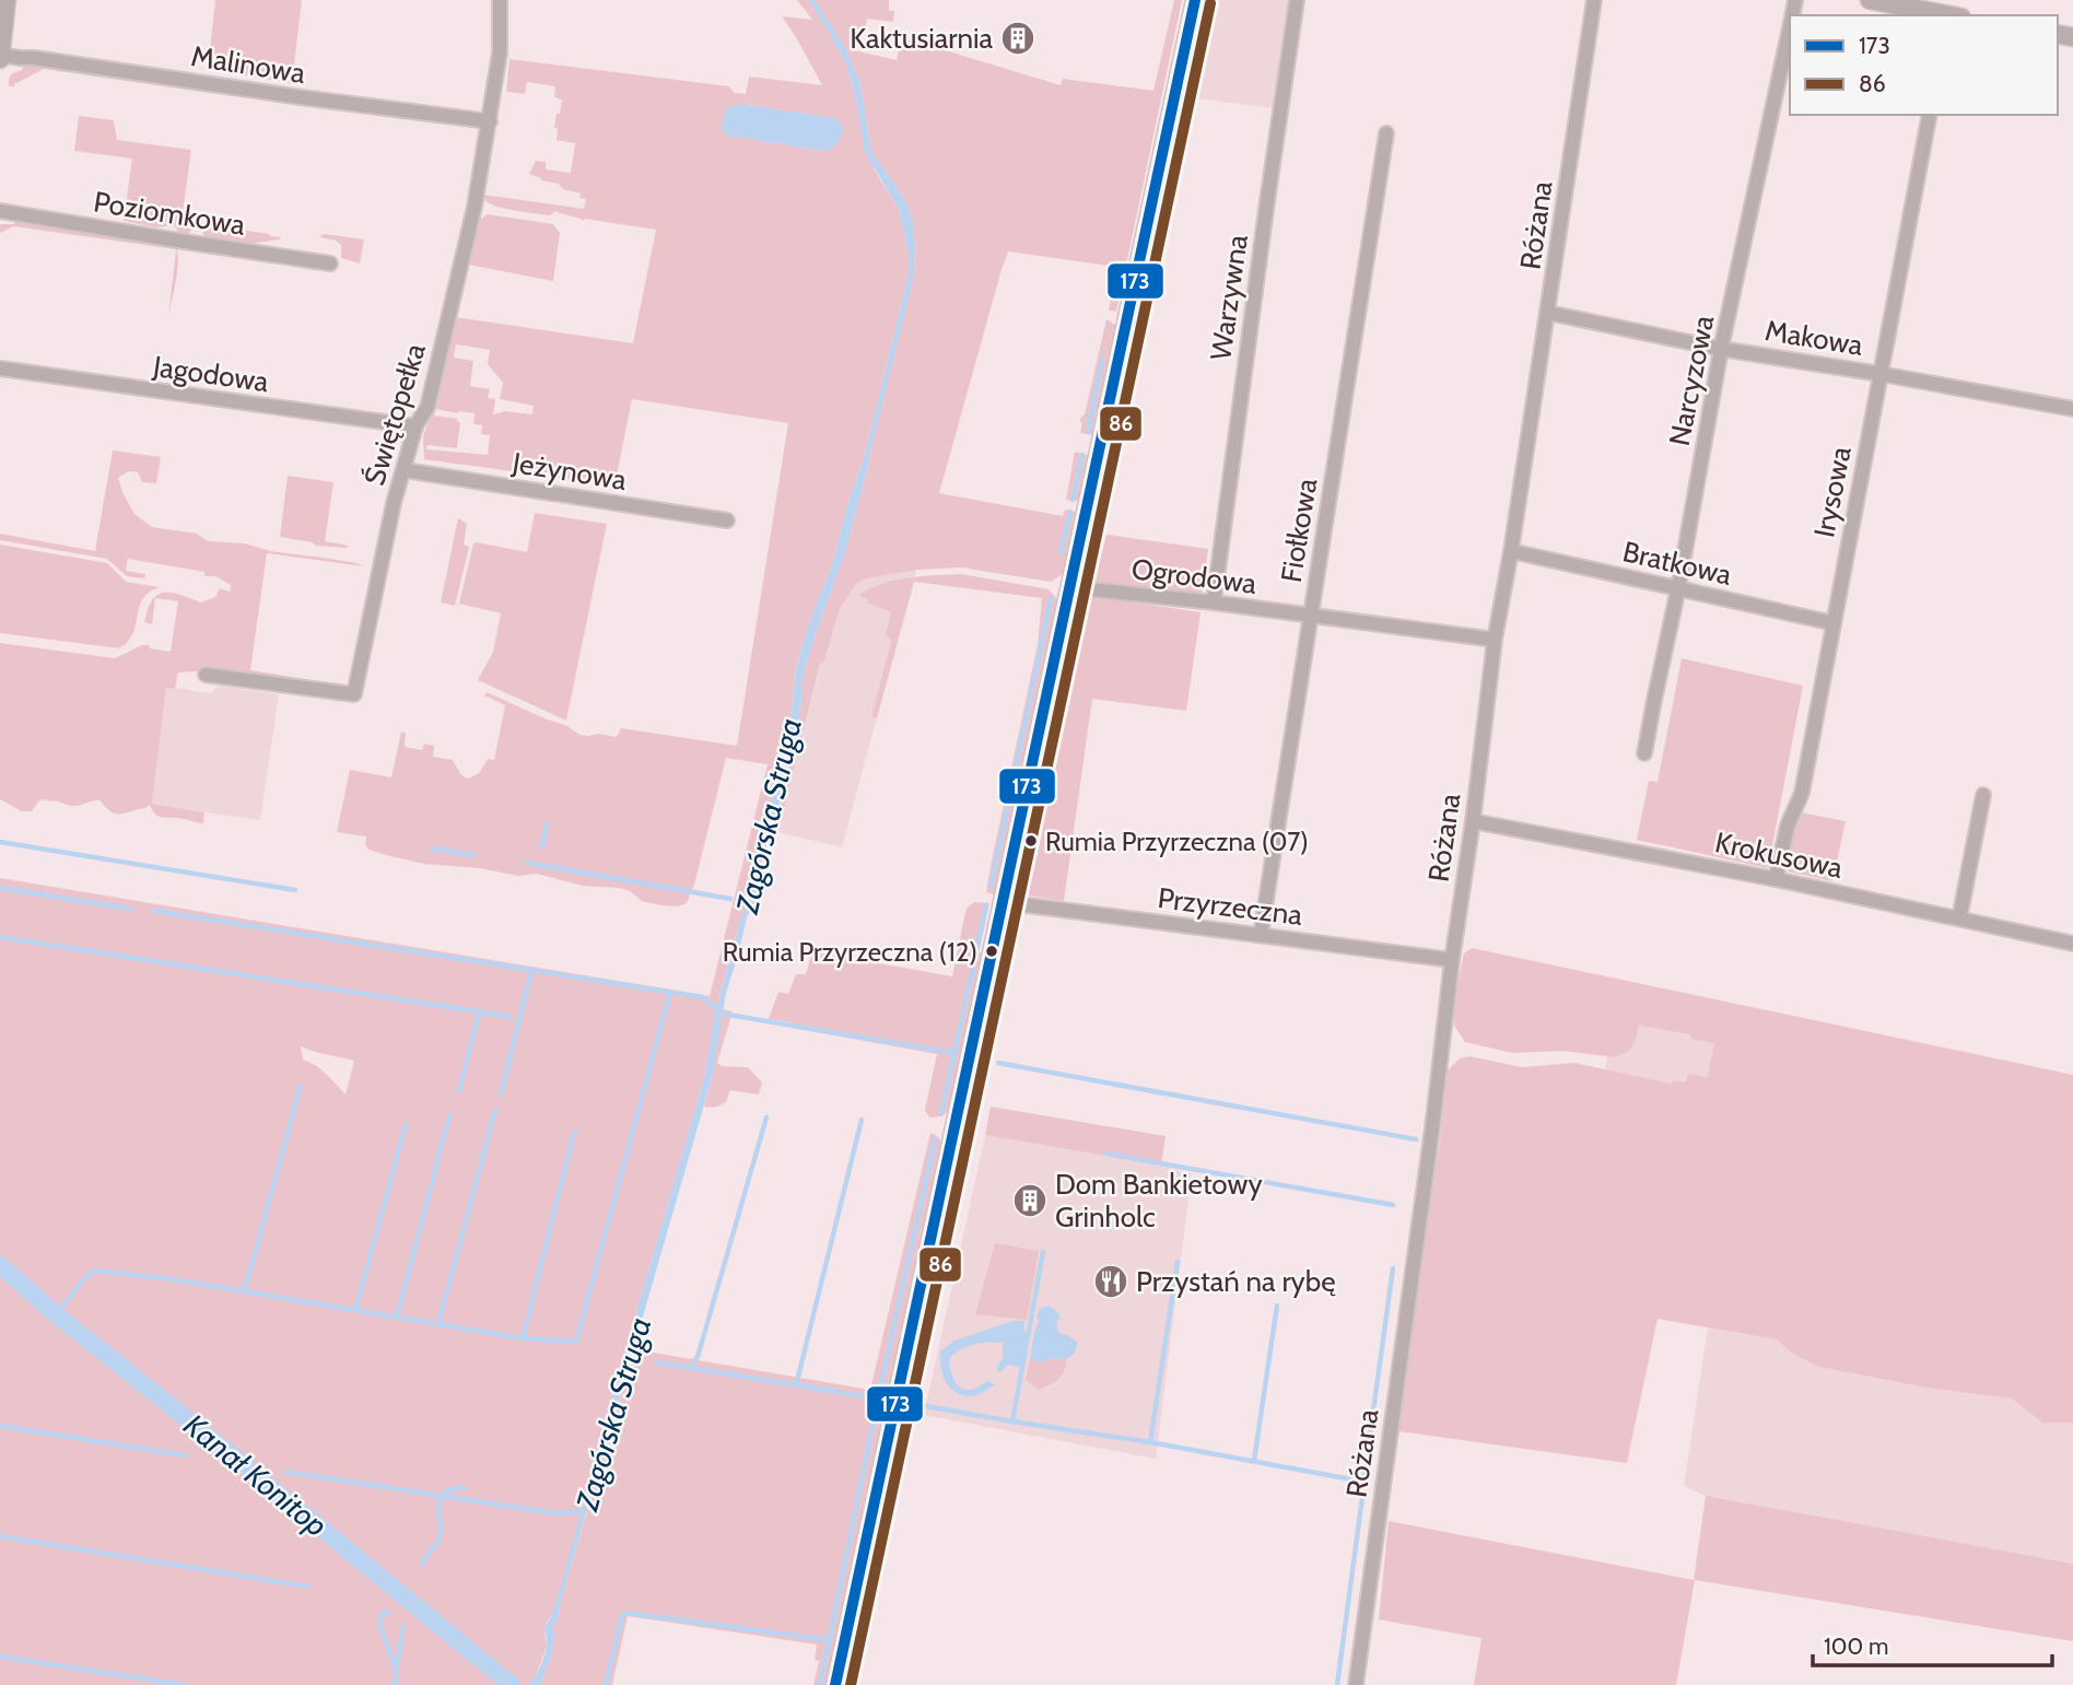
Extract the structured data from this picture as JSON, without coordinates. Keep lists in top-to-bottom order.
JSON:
{
  "streets": {
    "street": [
      "Malinowa",
      "Poziomkowa",
      "Różana",
      "Warzywna",
      "Makowa",
      "Jagodowa",
      "Narcyzowa",
      "Świętopełka",
      "Jeżynowa",
      "Irysowa",
      "Fiołkowa",
      "Bratkowa",
      "Ogrodowa",
      "Krokusowa",
      "Przyrzeczna"
    ]
  },
  "crossings": [
    ["Malinowa", "Świętopełka"],
    ["Różana", "Makowa"],
    ["Różana", "Bratkowa"],
    ["Różana", "Ogrodowa"],
    ["Różana", "Krokusowa"],
    ["Różana", "Przyrzeczna"],
    ["Warzywna", "Ogrodowa"],
    ["Makowa", "Narcyzowa"],
    ["Makowa", "Irysowa"],
    ["Jagodowa", "Świętopełka"],
    ["Narcyzowa", "Bratkowa"],
    ["Świętopełka", "Jeżynowa"],
    ["Irysowa", "Bratkowa"],
    ["Irysowa", "Krokusowa"],
    ["Fiołkowa", "Ogrodowa"],
    ["Fiołkowa", "Przyrzeczna"]
  ],
  "water": ["Zagórska Struga", "Kanał Konitop"],
  "places": {
    "building": ["Kaktusiarnia", "Dom Bankietowy Grinholc"],
    "other": ["Rumia Przyrzeczna (07)", "Rumia Przyrzeczna (12)"],
    "restaurant": ["Przystań na rybę"]
  },
  "lines": ["transit line 173", "transit line 86"],
  "legend": ["173", "86"],
  "scale_bar": "100 m"
}
